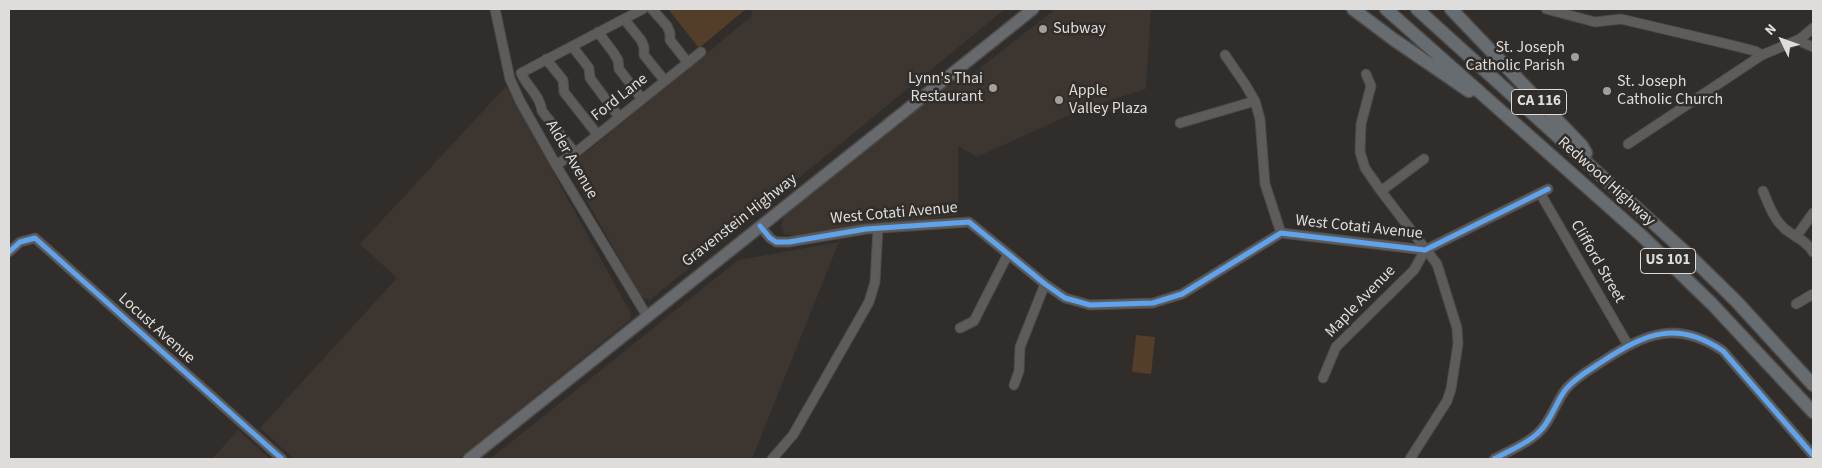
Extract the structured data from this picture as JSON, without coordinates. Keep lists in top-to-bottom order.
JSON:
{
  "streets": {
    "highway": ["CA 116", "Redwood Highway", "US 101"],
    "main road": ["Gravenstein Highway"],
    "street": [
      "Ford Lane",
      "Alder Avenue",
      "West Cotati Avenue",
      "Clifford Street",
      "Maple Avenue",
      "Locust Avenue"
    ]
  },
  "crossings": [
    ["Ford Lane", "Alder Avenue"],
    ["CA 116", "Redwood Highway"],
    ["Alder Avenue", "Gravenstein Highway"],
    ["West Cotati Avenue", "Gravenstein Highway"],
    ["West Cotati Avenue", "Clifford Street"],
    ["West Cotati Avenue", "Maple Avenue"]
  ],
  "places": [
    "Subway",
    "St. Joseph Catholic Parish",
    "Lynn's Thai Restaurant",
    "St. Joseph Catholic Church",
    "Apple Valley Plaza"
  ],
  "north": "top left"
}
